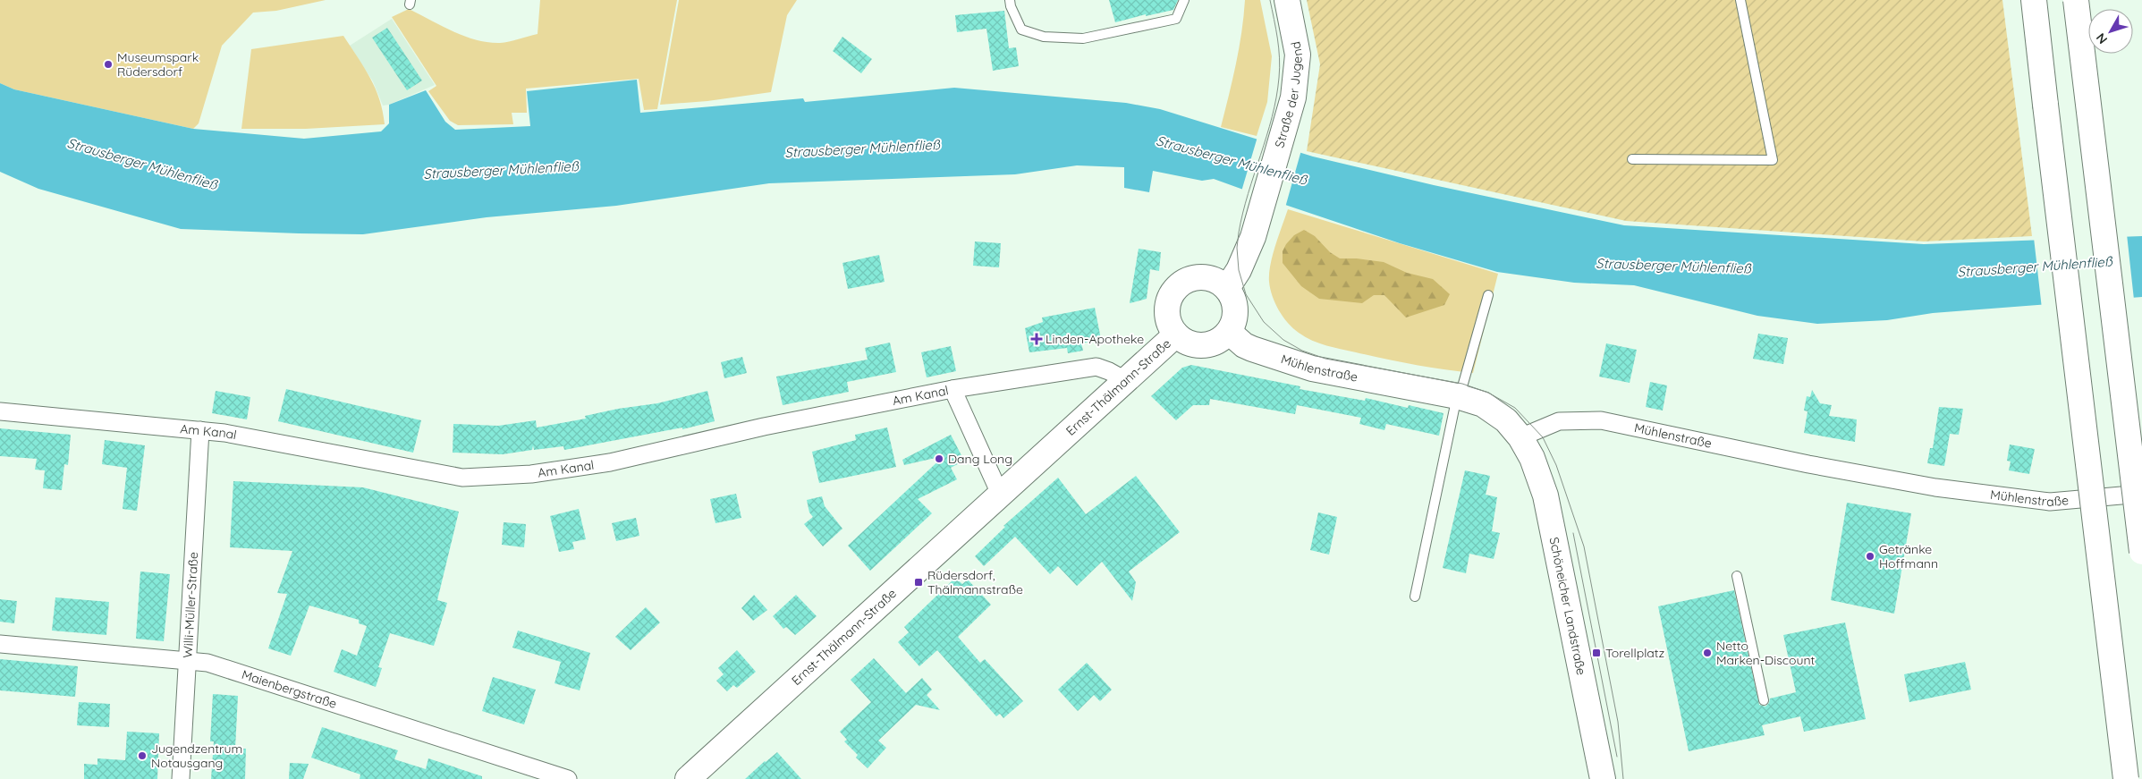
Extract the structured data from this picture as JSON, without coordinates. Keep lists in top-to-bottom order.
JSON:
{
  "streets": {
    "main road": [
      "Straße der Jugend",
      "Mühlenstraße",
      "Ernst-Thälmann-Straße",
      "Schöneicher Landstraße"
    ],
    "street": ["Am Kanal", "Willi-Müller-Straße", "Maienbergstraße"]
  },
  "crossings": [
    ["Straße der Jugend", "Mühlenstraße"],
    ["Straße der Jugend", "Ernst-Thälmann-Straße"],
    ["Mühlenstraße", "Ernst-Thälmann-Straße"],
    ["Mühlenstraße", "Schöneicher Landstraße"],
    ["Ernst-Thälmann-Straße", "Am Kanal"],
    ["Am Kanal", "Willi-Müller-Straße"],
    ["Willi-Müller-Straße", "Maienbergstraße"]
  ],
  "water": ["Strausberger Mühlenfließ"],
  "places": {
    "other": [
      "Museumspark Rüdersdorf",
      "Dang Long",
      "Getränke Hoffmann",
      "Netto Marken-Discount",
      "Jugendzentrum Notausgang"
    ],
    "health": ["Linden-Apotheke"],
    "transit": ["Rüdersdorf, Thälmannstraße", "Torellplatz"]
  },
  "north": "bottom left"
}
